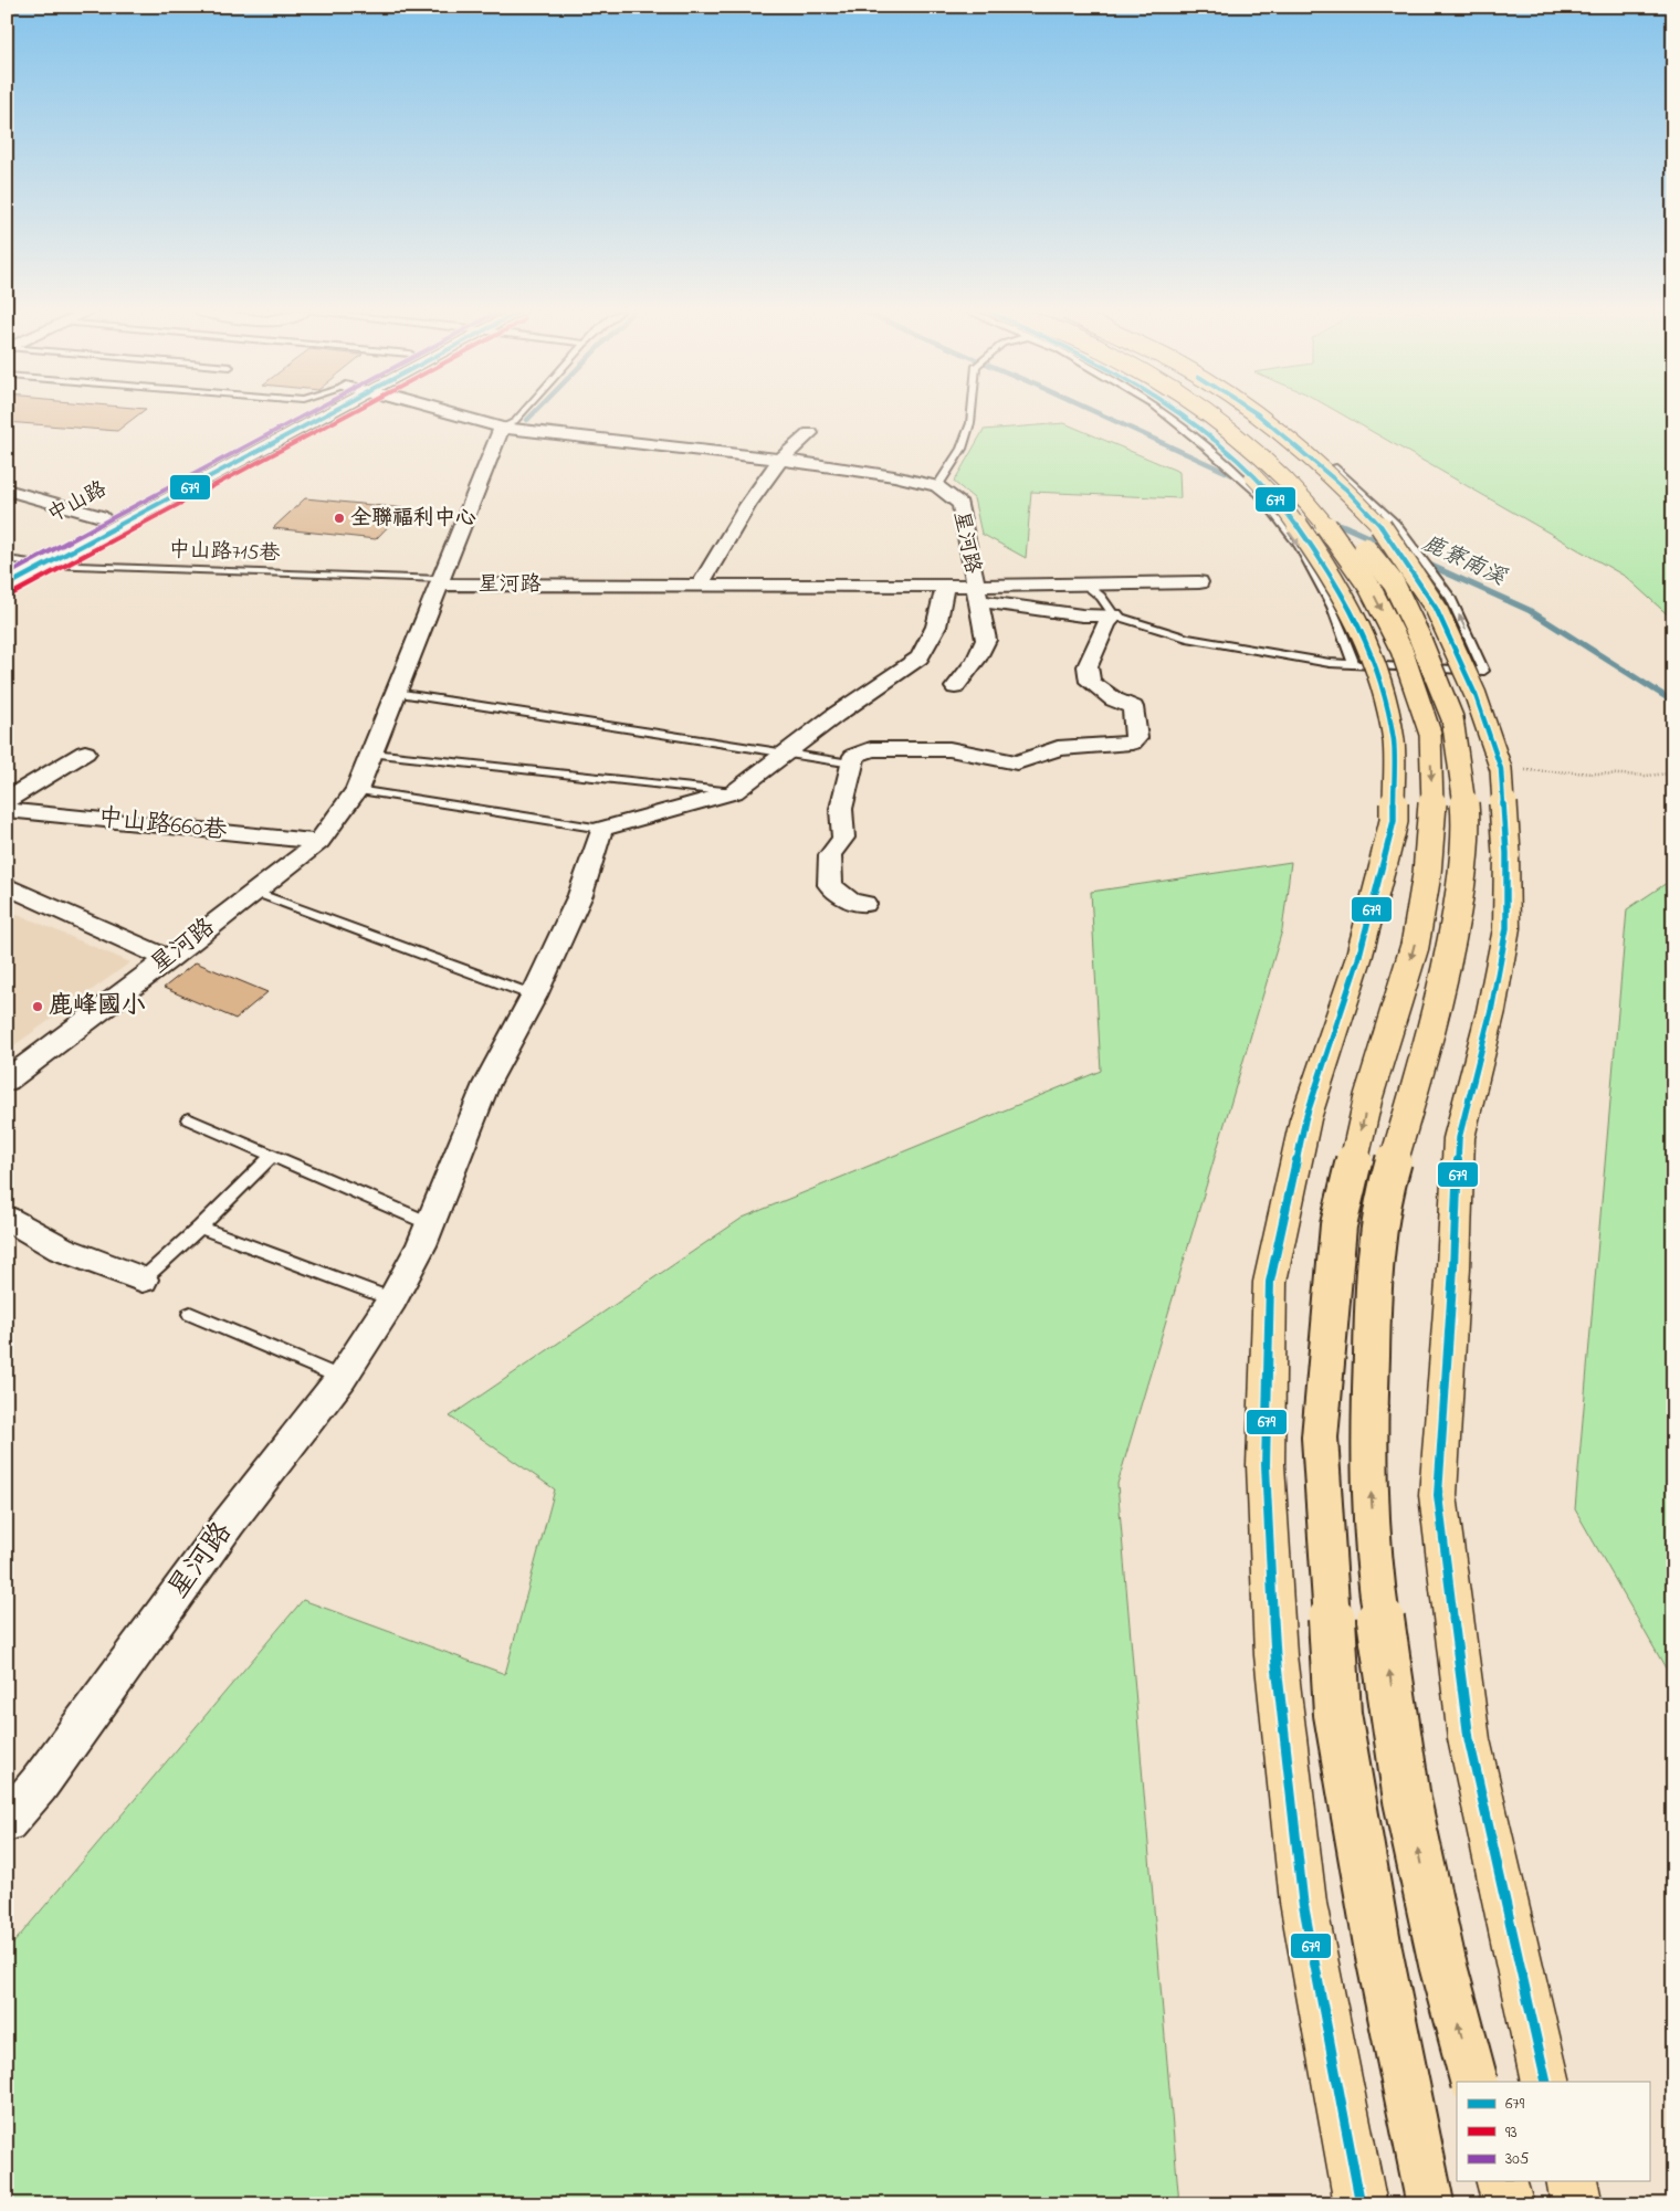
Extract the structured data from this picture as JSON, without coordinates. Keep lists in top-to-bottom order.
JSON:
{
  "streets": {
    "street": ["中山路", "星河路", "中山路660巷"],
    "lane": ["中山路715巷"]
  },
  "crossings": [
    ["中山路", "中山路715巷"],
    ["星河路", "中山路715巷"],
    ["星河路", "中山路660巷"]
  ],
  "water": ["鹿寮南溪"],
  "places": ["全聯福利中心", "鹿峰國小"],
  "lines": ["transit line 679", "transit line 93", "transit line 305"],
  "legend": ["679", "93", "305"]
}
